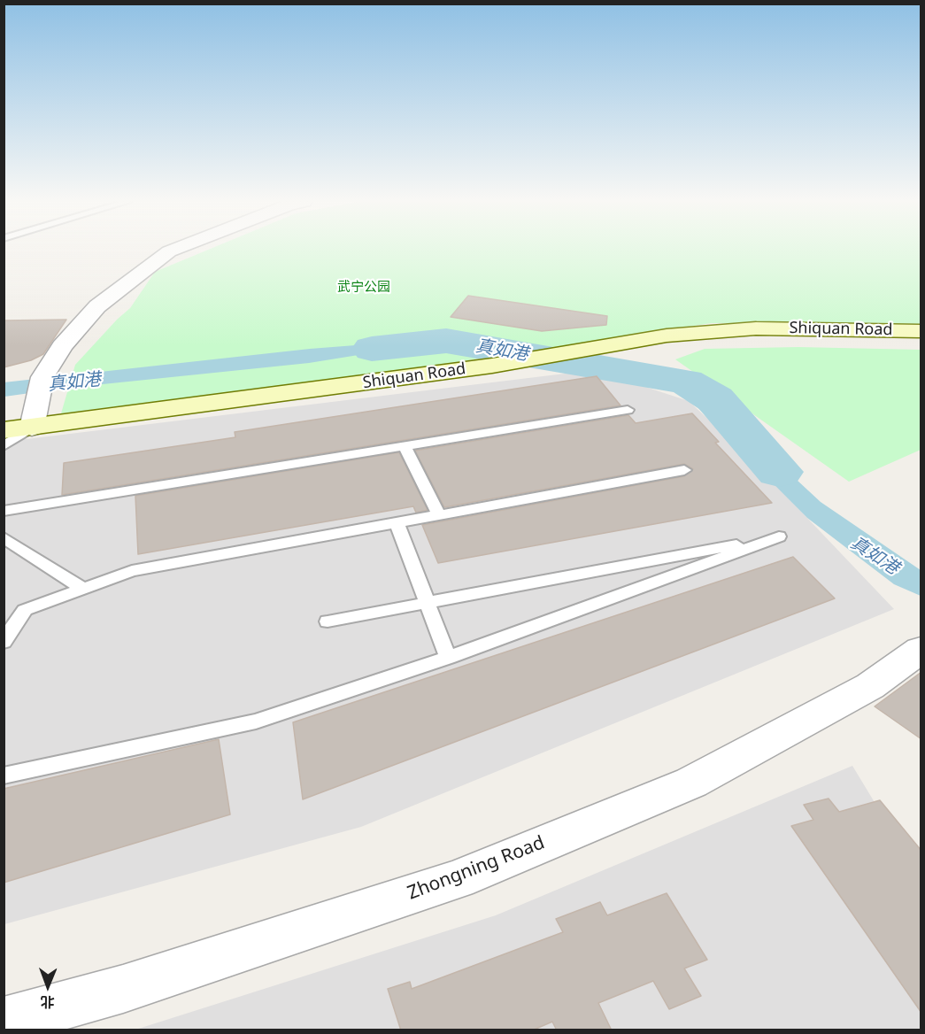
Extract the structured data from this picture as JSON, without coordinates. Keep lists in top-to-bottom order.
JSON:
{
  "streets": {
    "street": ["Shiquan Road", "Zhongning Road"]
  },
  "water": ["真如港"],
  "parks": ["武宁公园"],
  "north": "bottom"
}
